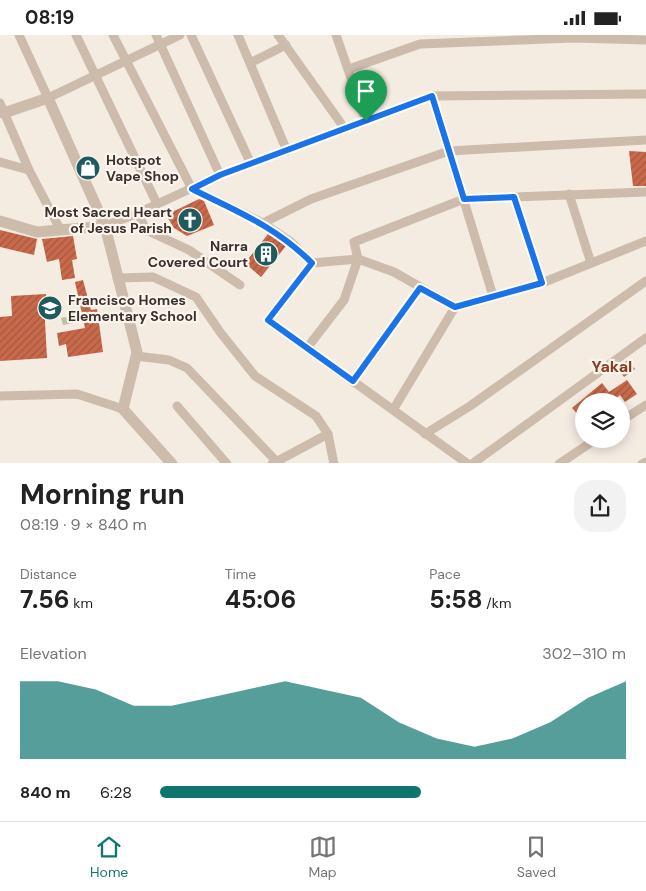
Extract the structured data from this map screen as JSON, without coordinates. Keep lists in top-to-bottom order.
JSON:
{
  "districts": ["Yakal"],
  "places": {
    "shop": ["Hotspot Vape Shop"],
    "church": ["Most Sacred Heart of Jesus Parish"],
    "building": ["Narra Covered Court"],
    "school or university": ["Francisco Homes Elementary School"]
  },
  "page": {
    "status": "08:19",
    "heading": ["Morning run", "08:19 · 9 × 840 m"],
    "stats": [
      ["Distance", "7.56 km"],
      ["Time", "45:06"],
      ["Pace", "5:58 /km"]
    ],
    "chart": ["Elevation", "302–310 m"],
    "list": [
      {
        "name": "840 m",
        "note": "6:28"
      }
    ],
    "tabs": ["Home", "Map", "Saved"]
  }
}
